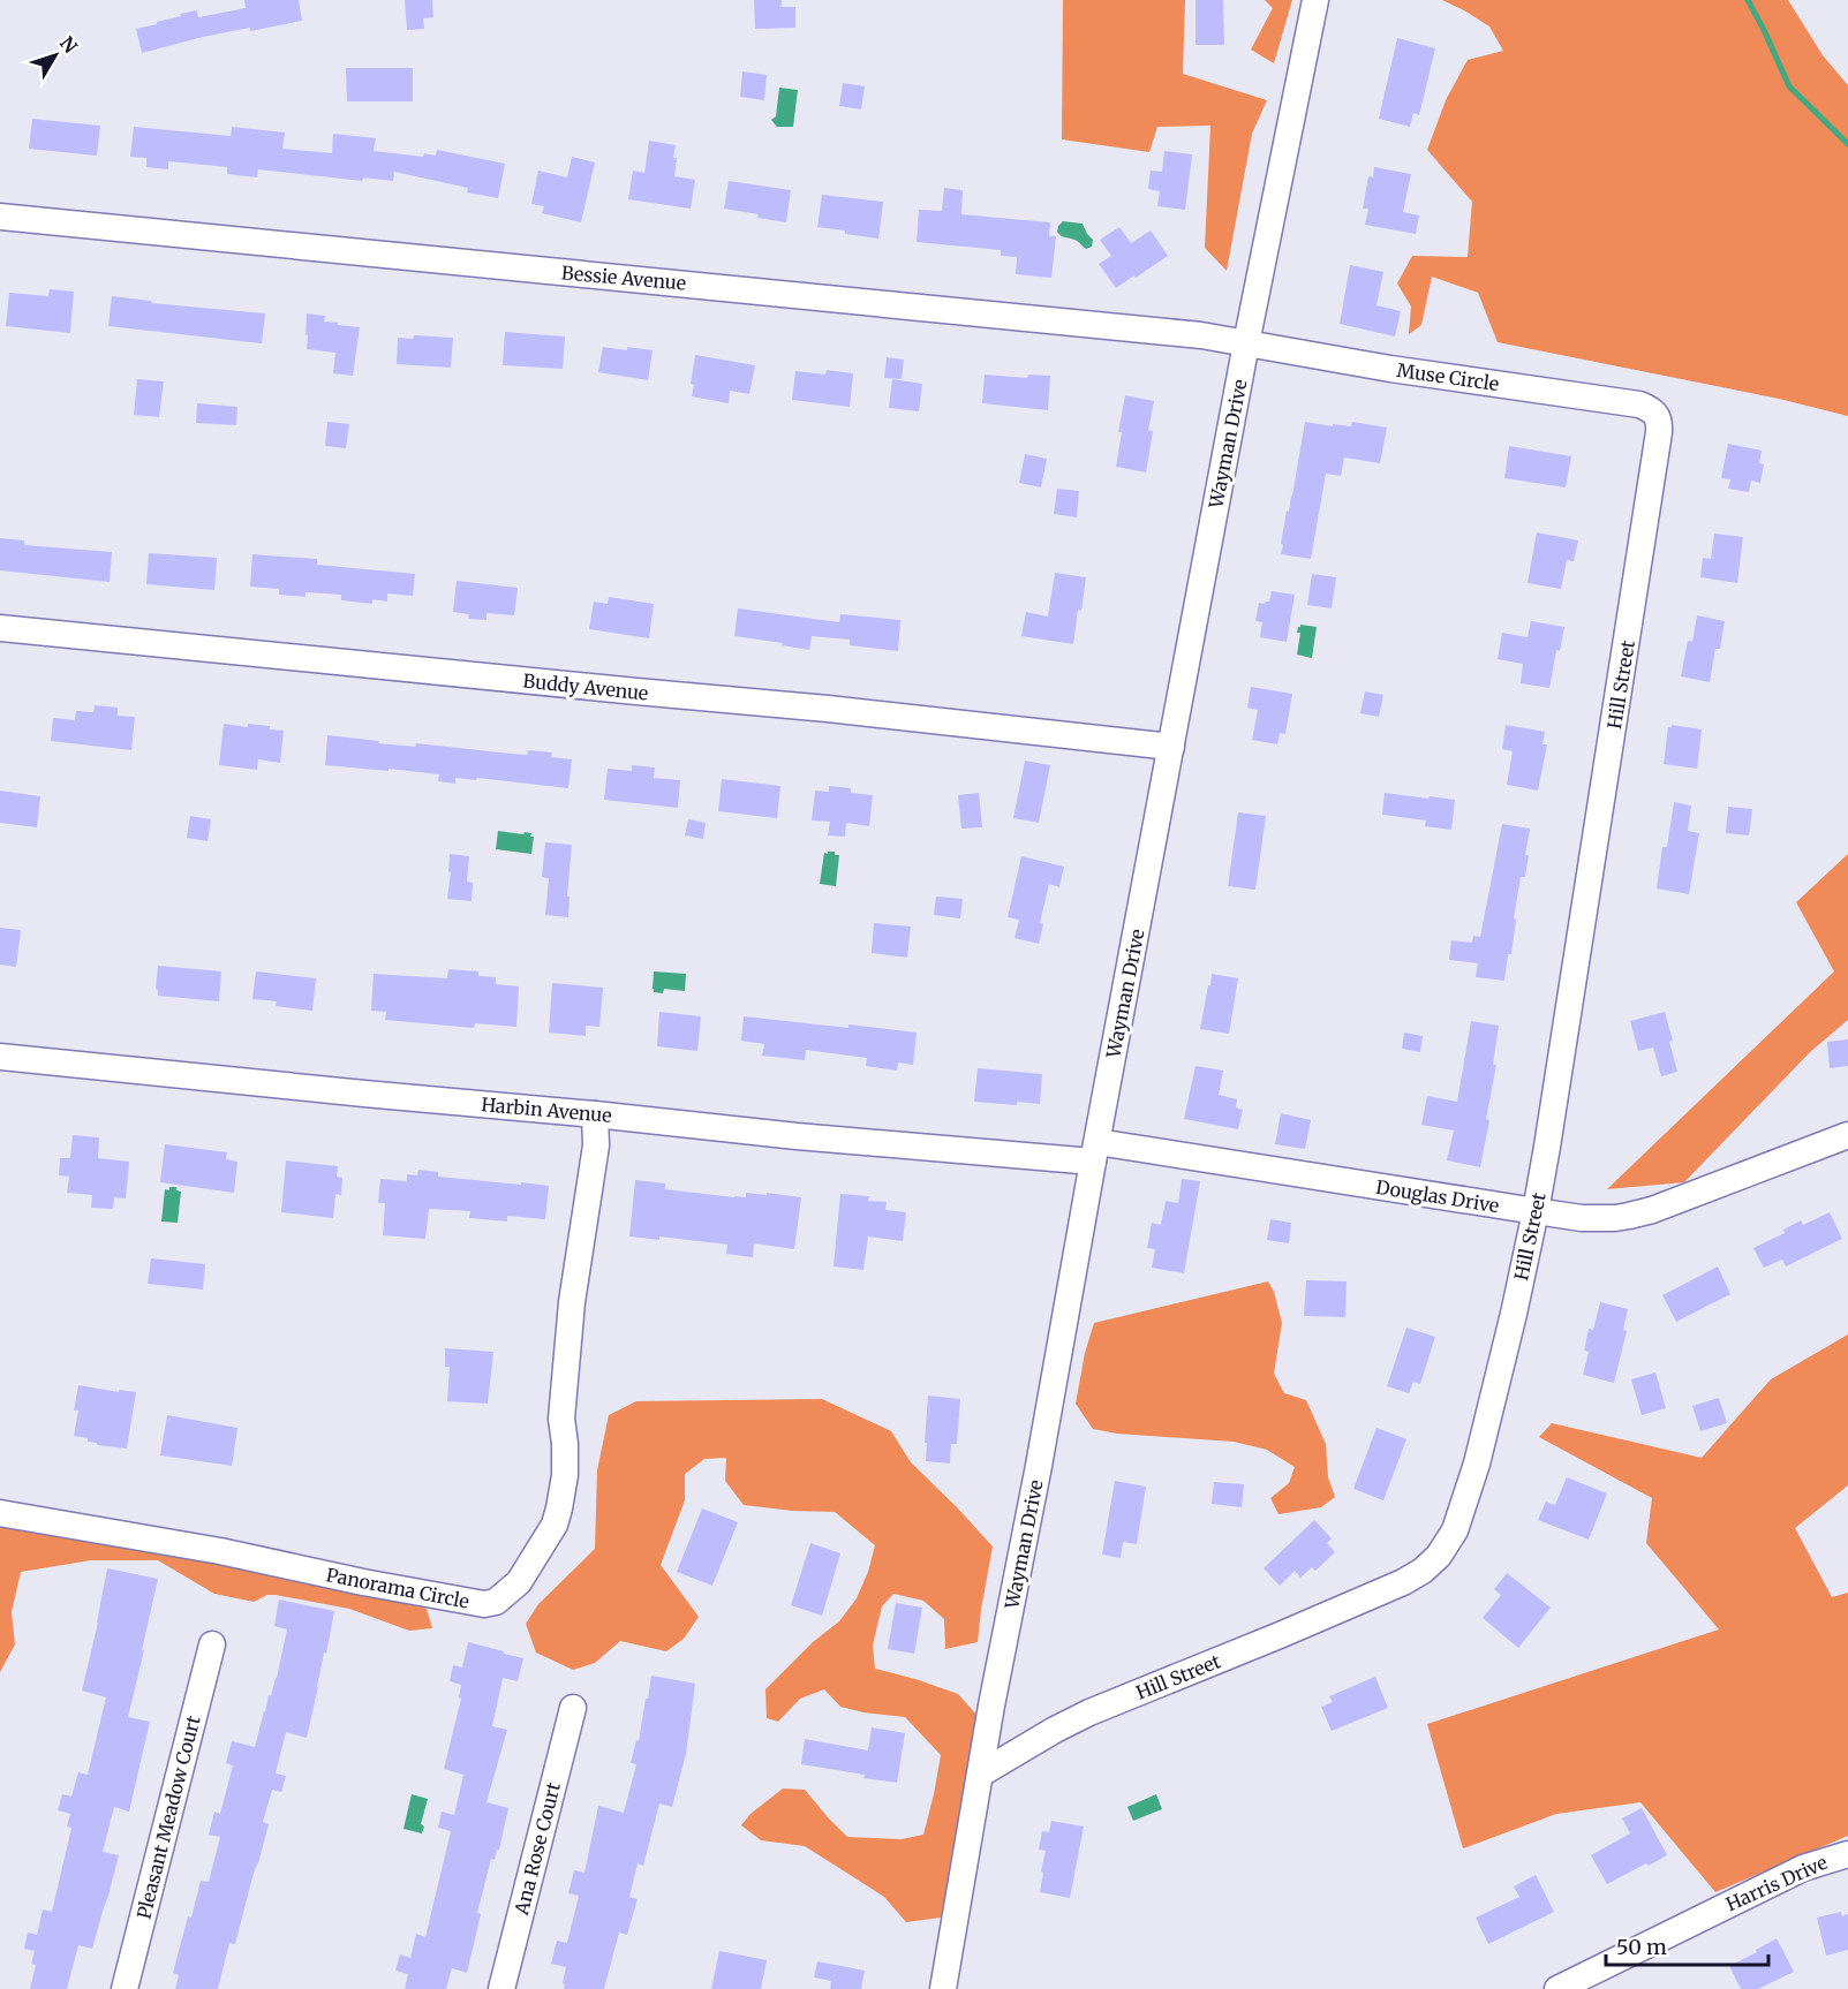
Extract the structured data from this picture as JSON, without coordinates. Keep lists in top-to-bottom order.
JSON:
{
  "streets": {
    "street": [
      "Bessie Avenue",
      "Muse Circle",
      "Wayman Drive",
      "Hill Street",
      "Buddy Avenue",
      "Harbin Avenue",
      "Douglas Drive",
      "Panorama Circle",
      "Pleasant Meadow Court",
      "Ana Rose Court",
      "Harris Drive"
    ]
  },
  "crossings": [
    ["Bessie Avenue", "Muse Circle"],
    ["Bessie Avenue", "Wayman Drive"],
    ["Muse Circle", "Wayman Drive"],
    ["Muse Circle", "Hill Street"],
    ["Wayman Drive", "Hill Street"],
    ["Wayman Drive", "Buddy Avenue"],
    ["Wayman Drive", "Harbin Avenue"],
    ["Wayman Drive", "Douglas Drive"],
    ["Hill Street", "Douglas Drive"],
    ["Harbin Avenue", "Douglas Drive"],
    ["Harbin Avenue", "Panorama Circle"]
  ],
  "scale_bar": "50 m",
  "north": "top right"
}
